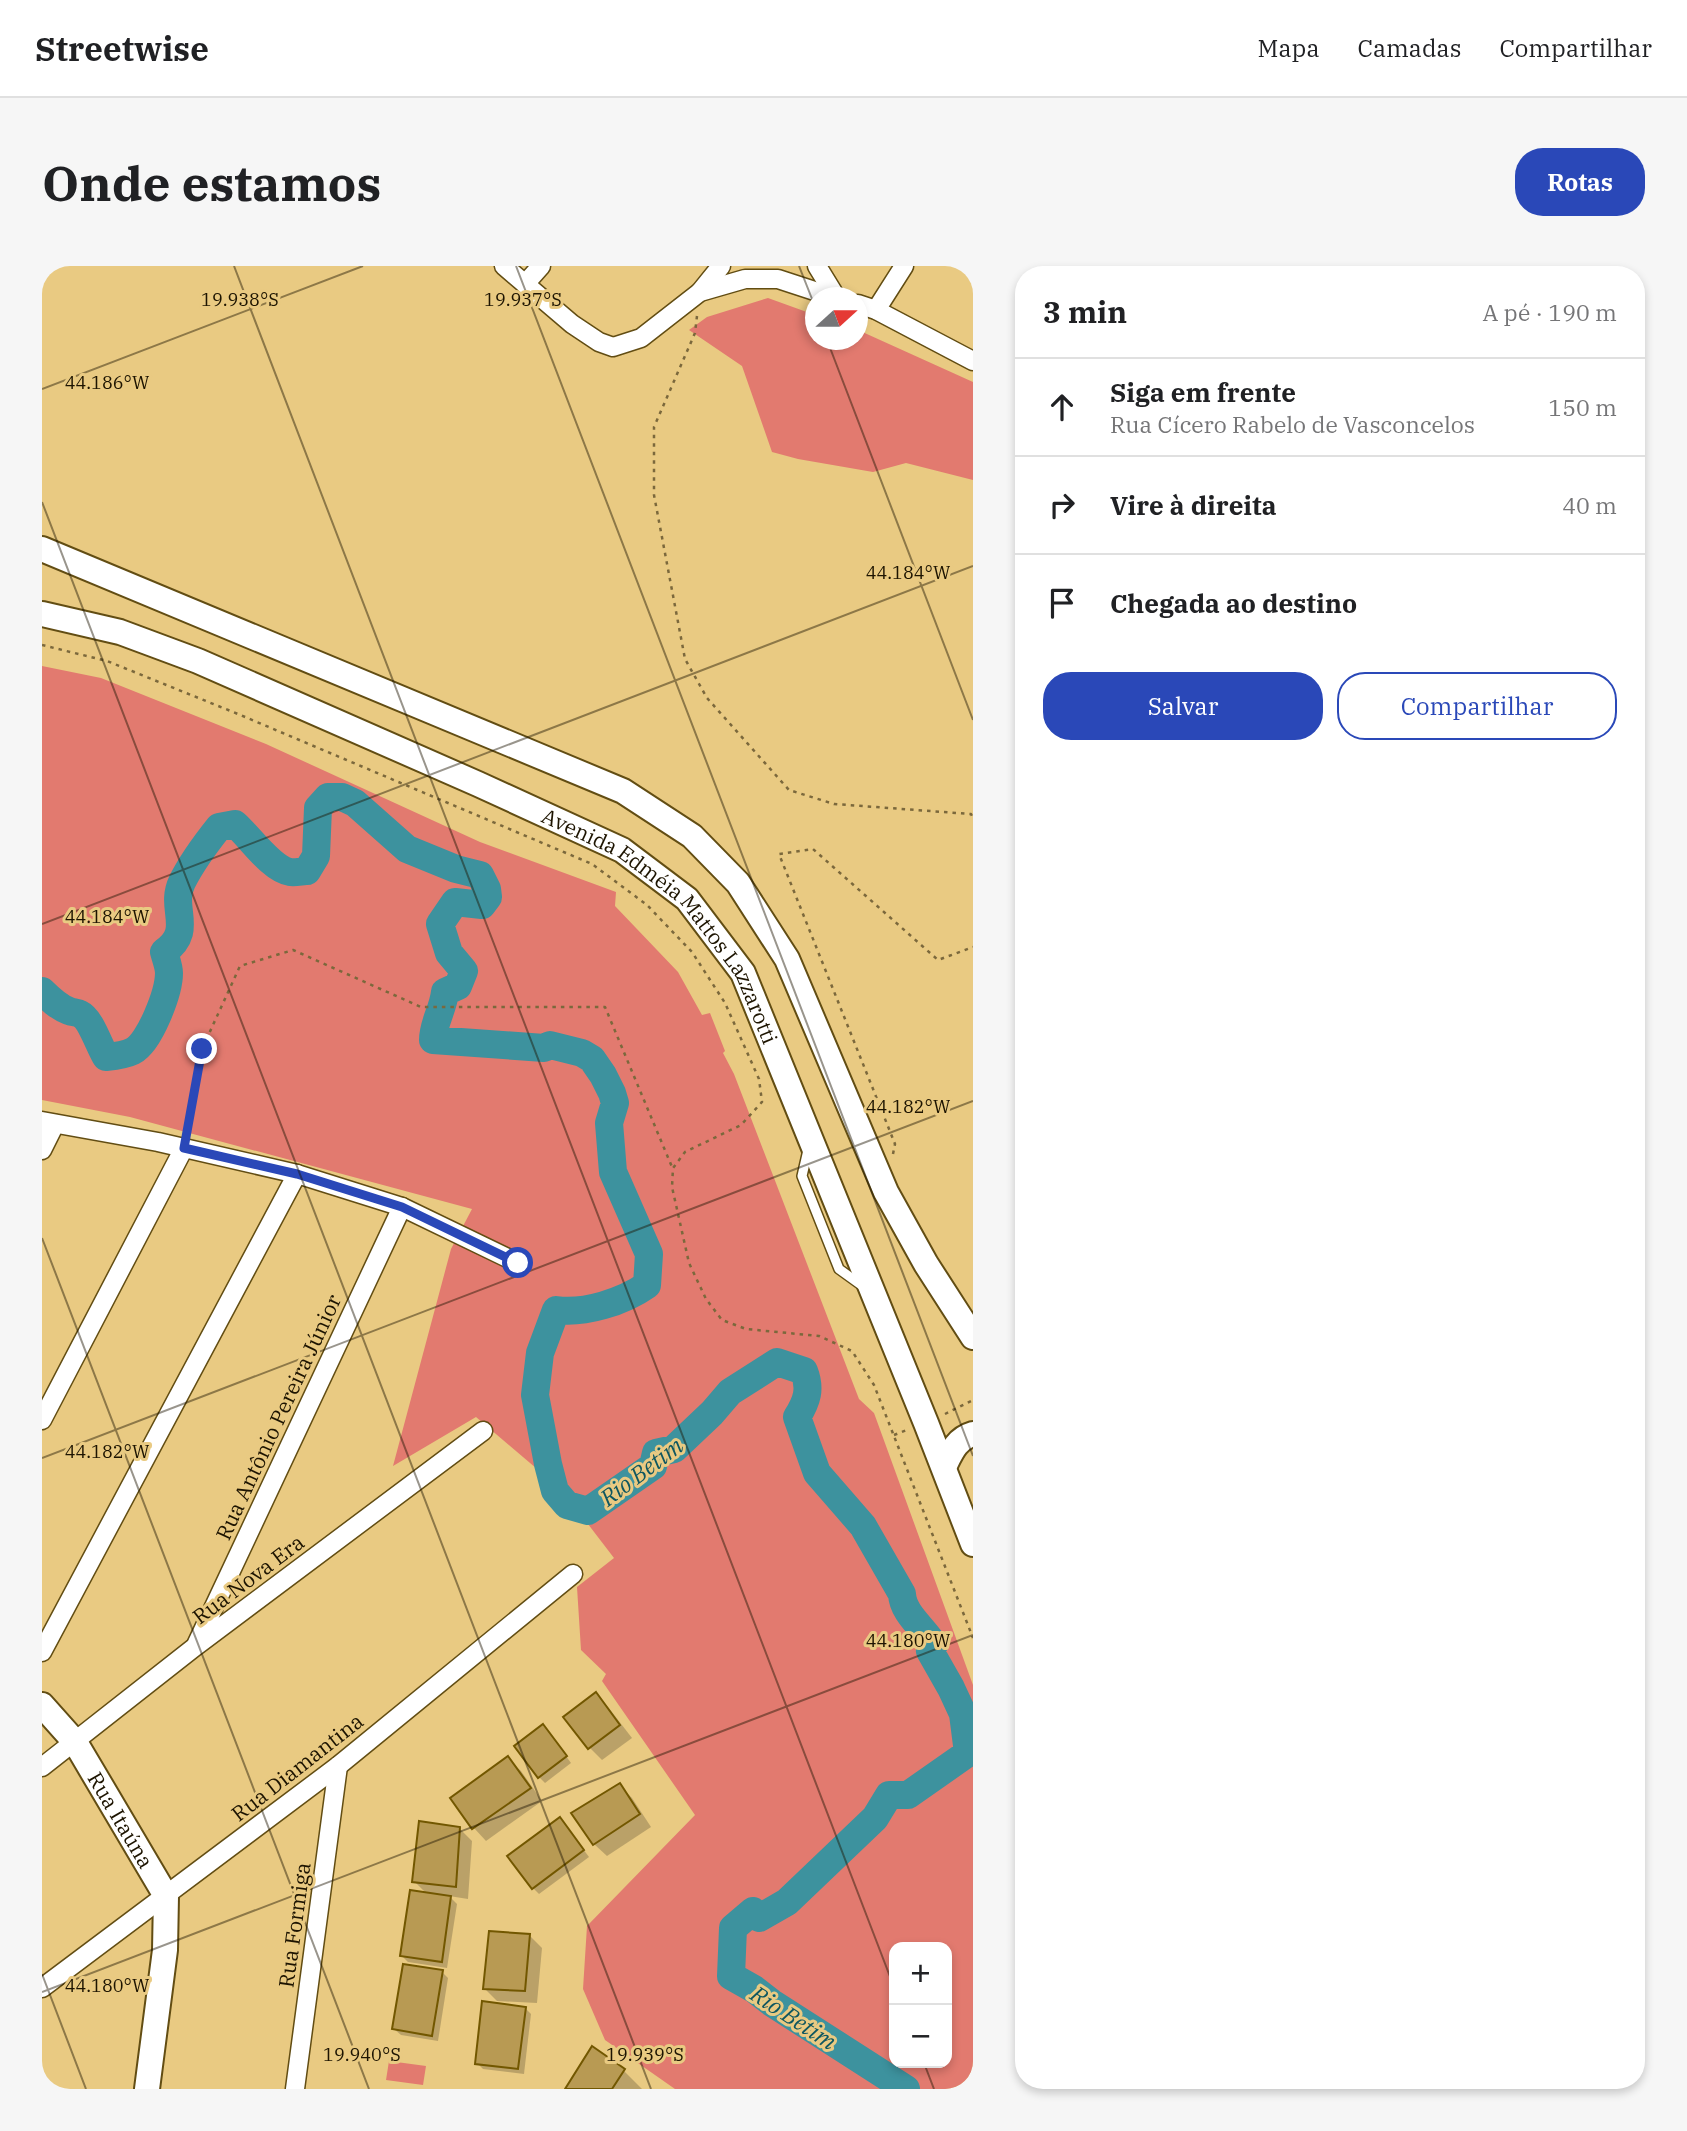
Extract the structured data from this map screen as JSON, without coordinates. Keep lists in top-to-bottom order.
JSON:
{
  "streets": {
    "main road": ["Avenida Edméia Mattos Lazzarotti", "Rua Itaúna"],
    "street": [
      "Rua Antônio Pereira Júnior",
      "Rua Nova Era",
      "Rua Diamantina",
      "Rua Formiga"
    ]
  },
  "crossings": [
    ["Rua Antônio Pereira Júnior", "Rua Nova Era"],
    ["Rua Nova Era", "Rua Itaúna"],
    ["Rua Diamantina", "Rua Itaúna"],
    ["Rua Diamantina", "Rua Formiga"]
  ],
  "water": ["Rio Betim"],
  "north": "right",
  "page": {
    "header": "Streetwise",
    "nav": ["Mapa", "Camadas", "Compartilhar"],
    "buttons": [
      "Rotas",
      ["Salvar", "Compartilhar"]
    ],
    "title": "Onde estamos",
    "heading": ["3 min", "A pé · 190 m"],
    "list": [
      ["Siga em frente", "Rua Cícero Rabelo de Vasconcelos", "150 m"],
      ["Vire à direita", "40 m"],
      "Chegada ao destino"
    ],
    "map_buttons": ["+", "−"]
  },
  "coordinates": [
    "19.938°S",
    "19.937°S",
    "44.186°W",
    "44.184°W",
    "44.182°W",
    "44.180°W",
    "19.940°S",
    "19.939°S"
  ]
}
